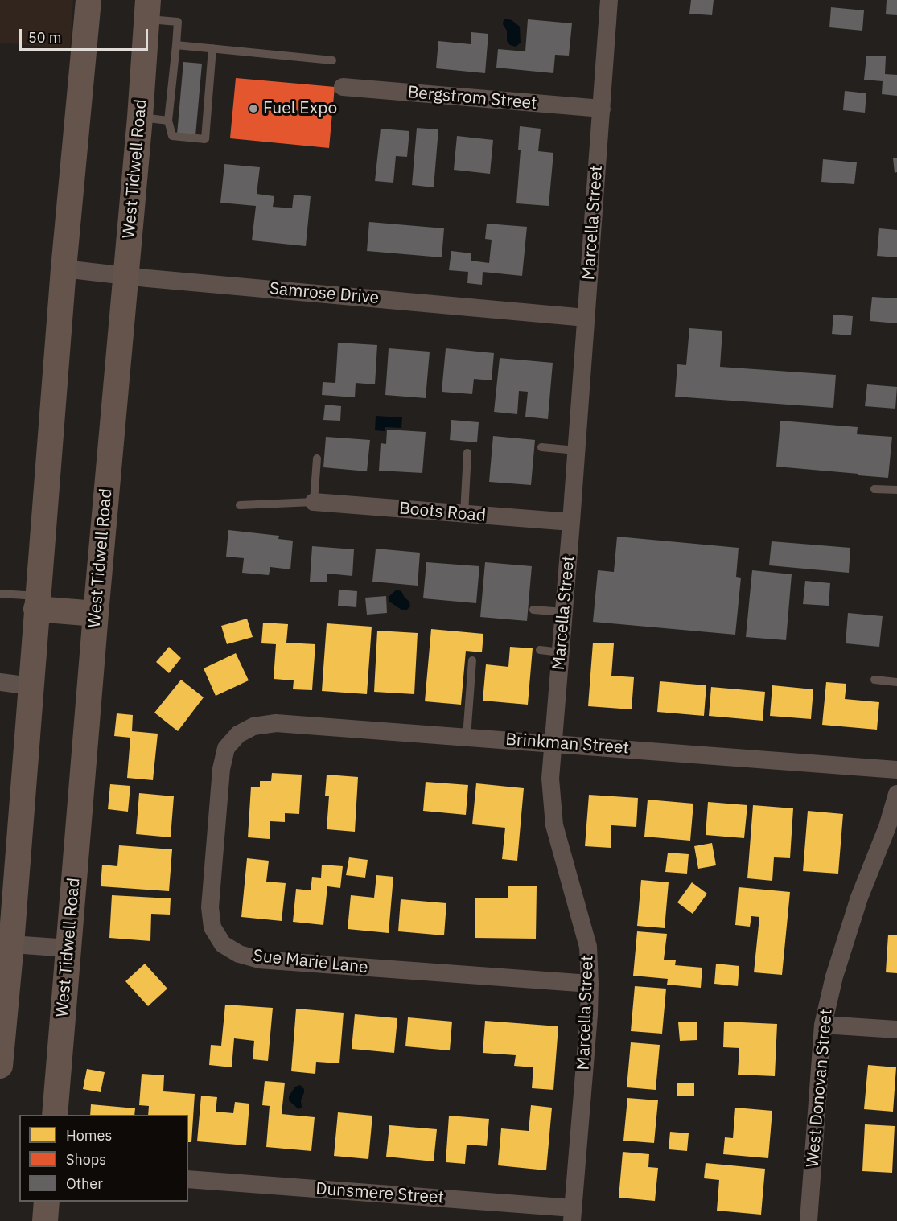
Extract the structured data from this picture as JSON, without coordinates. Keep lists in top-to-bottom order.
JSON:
{
  "streets": {
    "main road": ["West Tidwell Road"],
    "street": [
      "Bergstrom Street",
      "Marcella Street",
      "Samrose Drive",
      "Boots Road",
      "Brinkman Street",
      "Sue Marie Lane",
      "West Donovan Street",
      "Dunsmere Street"
    ]
  },
  "crossings": [
    ["Bergstrom Street", "Marcella Street"],
    ["West Tidwell Road", "Samrose Drive"],
    ["Marcella Street", "Samrose Drive"],
    ["Marcella Street", "Boots Road"],
    ["Marcella Street", "Brinkman Street"],
    ["Marcella Street", "Sue Marie Lane"],
    ["Marcella Street", "Dunsmere Street"],
    ["Brinkman Street", "Sue Marie Lane"]
  ],
  "places": ["Fuel Expo"],
  "legend": ["Homes", "Shops", "Other"],
  "scale_bar": "50 m"
}
